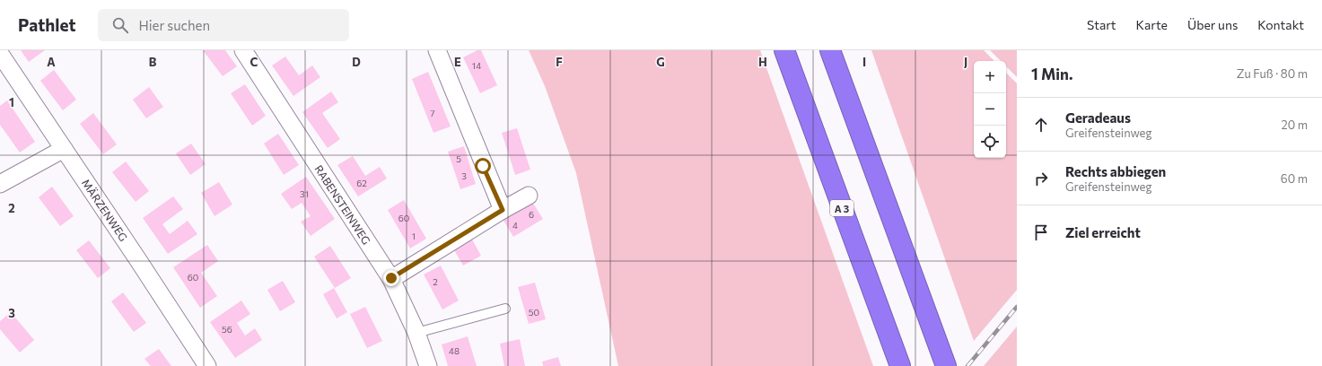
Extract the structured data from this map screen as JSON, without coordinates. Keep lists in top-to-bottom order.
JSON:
{
  "streets": {
    "highway": ["A 3"],
    "street": ["RABENSTEINWEG", "MÄRZENWEG"]
  },
  "house_numbers": [
    "14",
    "7",
    "5",
    "3",
    "62",
    "31",
    "6",
    "60",
    "4",
    "1",
    "60",
    "2",
    "50",
    "56",
    "48"
  ],
  "page": {
    "header": "Pathlet",
    "search": "Hier suchen",
    "nav": [
      "Start",
      "Karte",
      "Über uns",
      "Kontakt"
    ],
    "heading": ["1 Min.", "Zu Fuß · 80 m"],
    "map_buttons": ["+", "−"],
    "list": [
      ["Geradeaus", "Greifensteinweg", "20 m"],
      ["Rechts abbiegen", "Greifensteinweg", "60 m"],
      "Ziel erreicht"
    ]
  },
  "grid": {
    "columns": [
      "A",
      "B",
      "C",
      "D",
      "E",
      "F",
      "G",
      "H",
      "I",
      "J"
    ],
    "rows": ["1", "2", "3"]
  }
}
